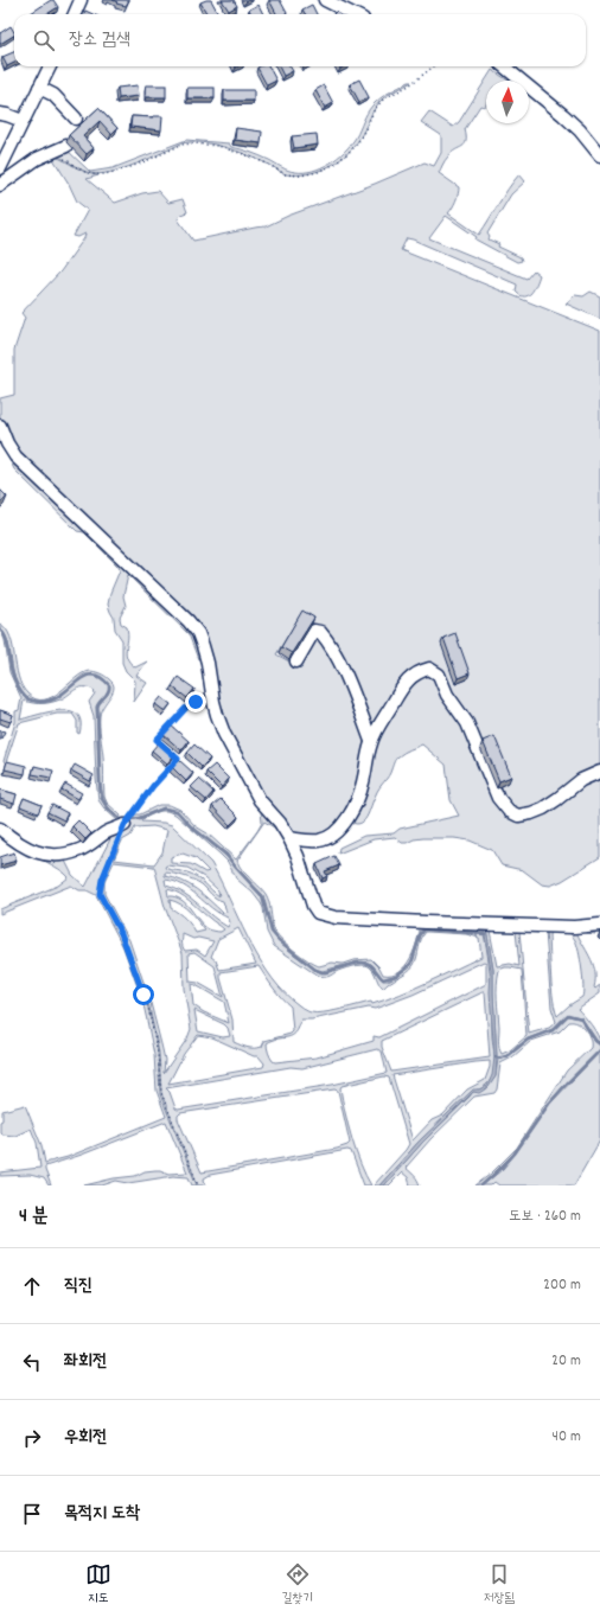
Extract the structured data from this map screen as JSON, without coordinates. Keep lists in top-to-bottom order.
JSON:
{
  "north": "top",
  "page": {
    "search": "장소 검색",
    "heading": ["4 분", "도보 · 260 m"],
    "list": [
      ["직진", "200 m"],
      ["좌회전", "20 m"],
      ["우회전", "40 m"],
      "목적지 도착"
    ],
    "nav": ["지도", "길찾기", "저장됨"]
  }
}
